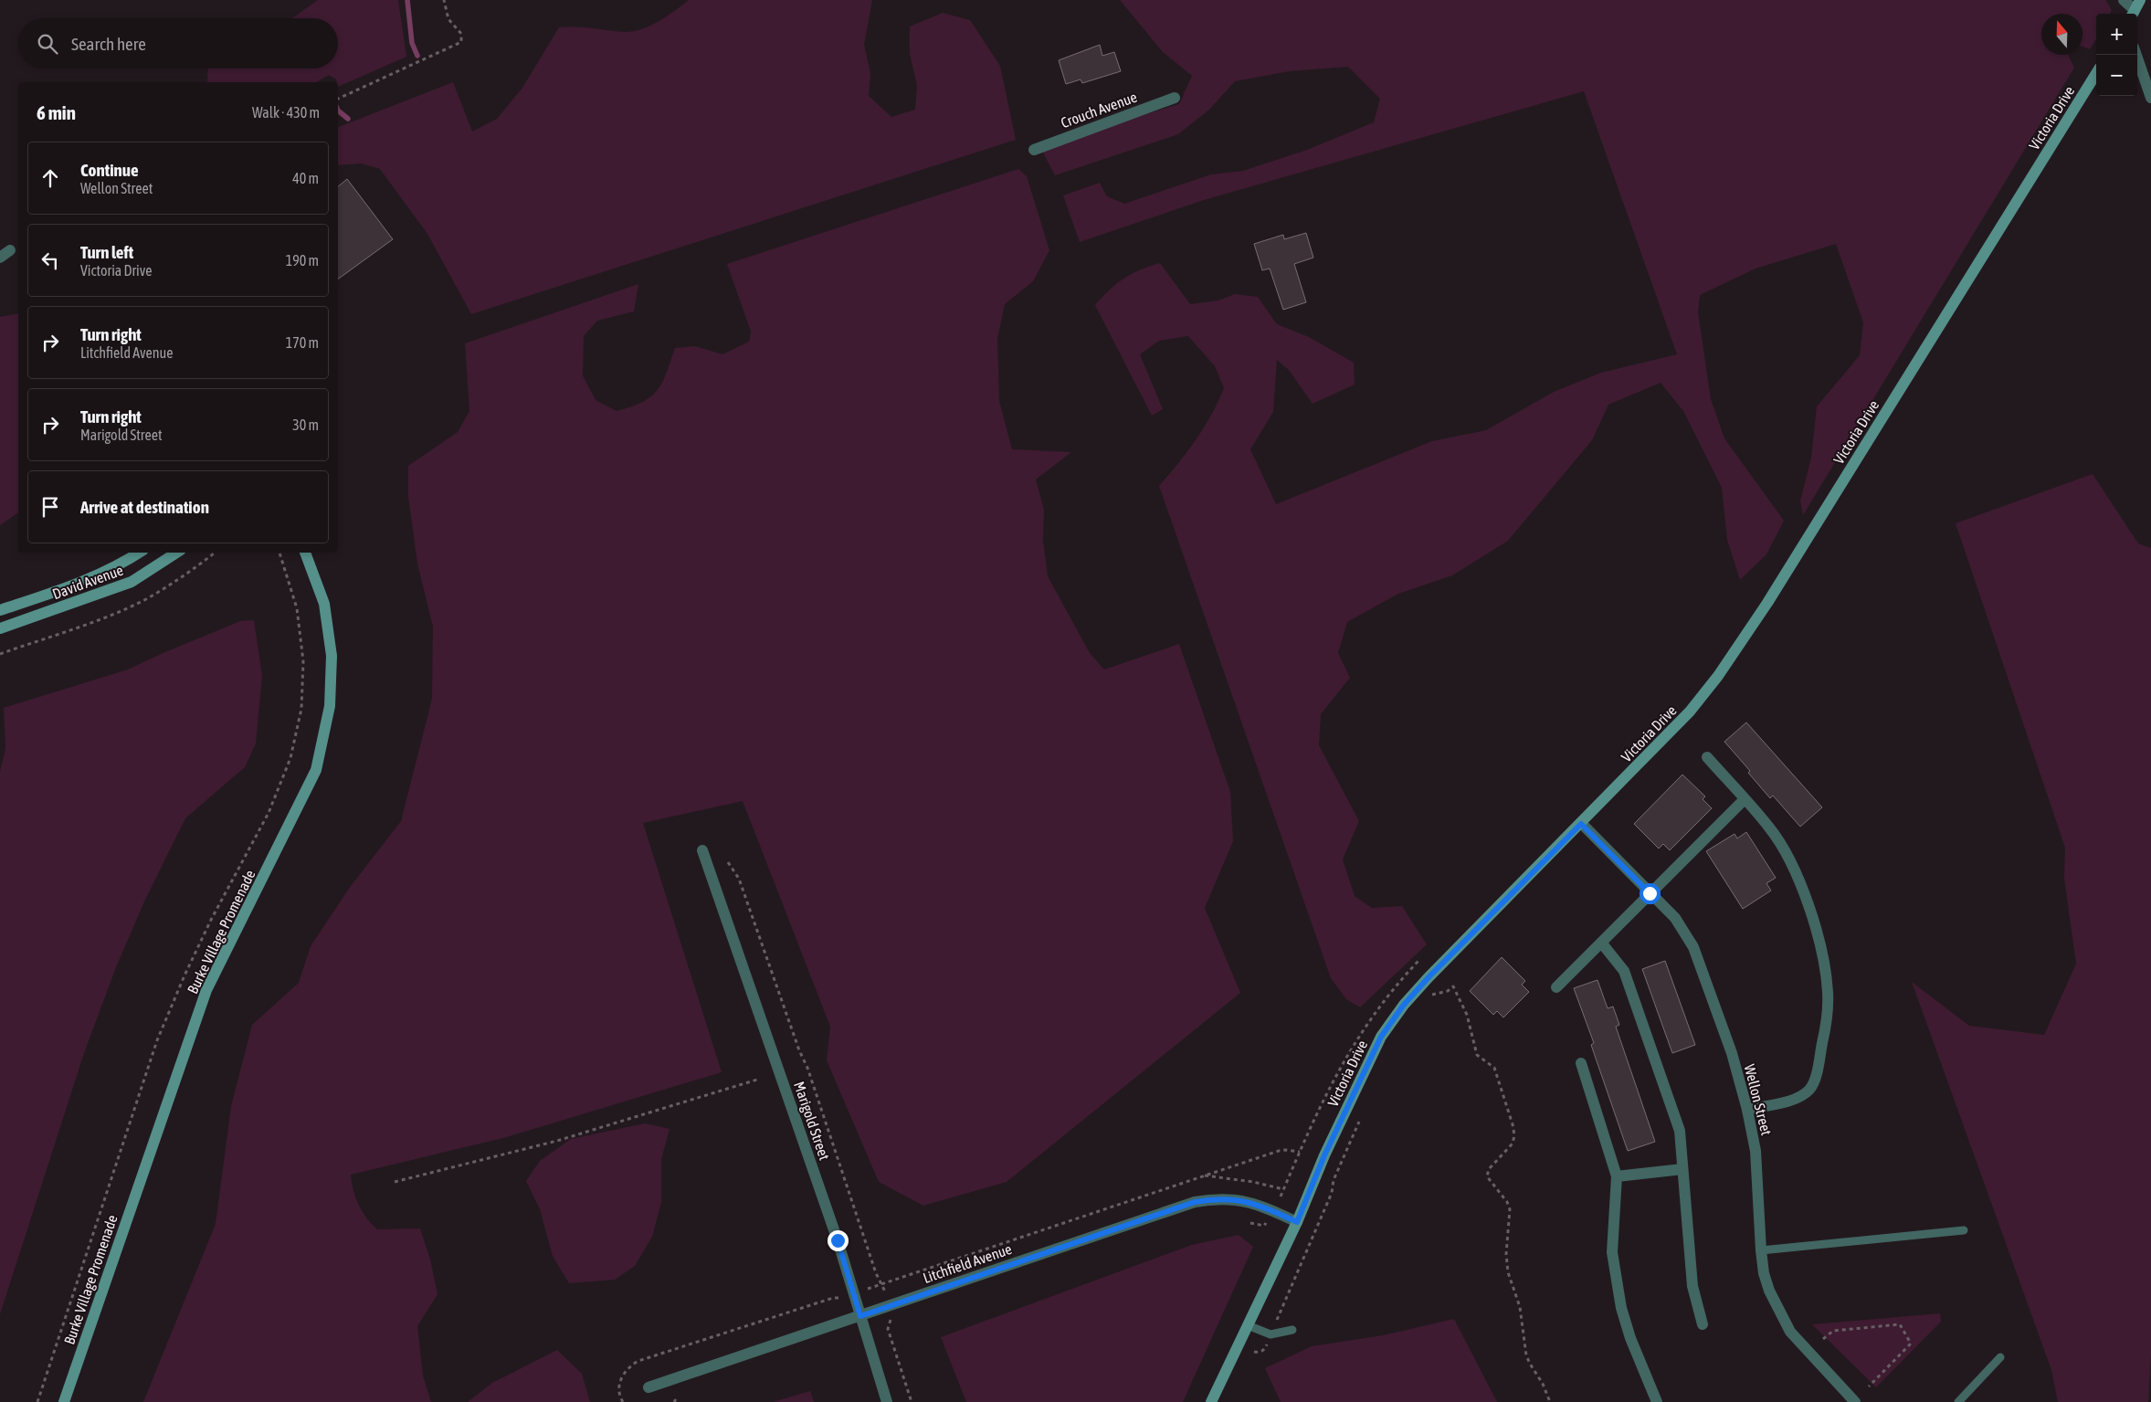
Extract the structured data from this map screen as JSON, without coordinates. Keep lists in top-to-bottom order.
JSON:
{
  "streets": {
    "street": [
      "Crouch Avenue",
      "Victoria Drive",
      "David Avenue",
      "Burke Village Promenade",
      "Wellon Street",
      "Marigold Street",
      "Litchfield Avenue"
    ]
  },
  "crossings": [
    ["Victoria Drive", "Wellon Street"],
    ["Victoria Drive", "Litchfield Avenue"],
    ["Marigold Street", "Litchfield Avenue"]
  ],
  "north": "top",
  "page": {
    "map_buttons": ["+", "−"],
    "search": "Search here",
    "heading": ["6 min", "Walk · 430 m"],
    "list": [
      ["Continue", "Wellon Street", "40 m"],
      ["Turn left", "Victoria Drive", "190 m"],
      ["Turn right", "Litchfield Avenue", "170 m"],
      ["Turn right", "Marigold Street", "30 m"],
      "Arrive at destination"
    ]
  }
}
